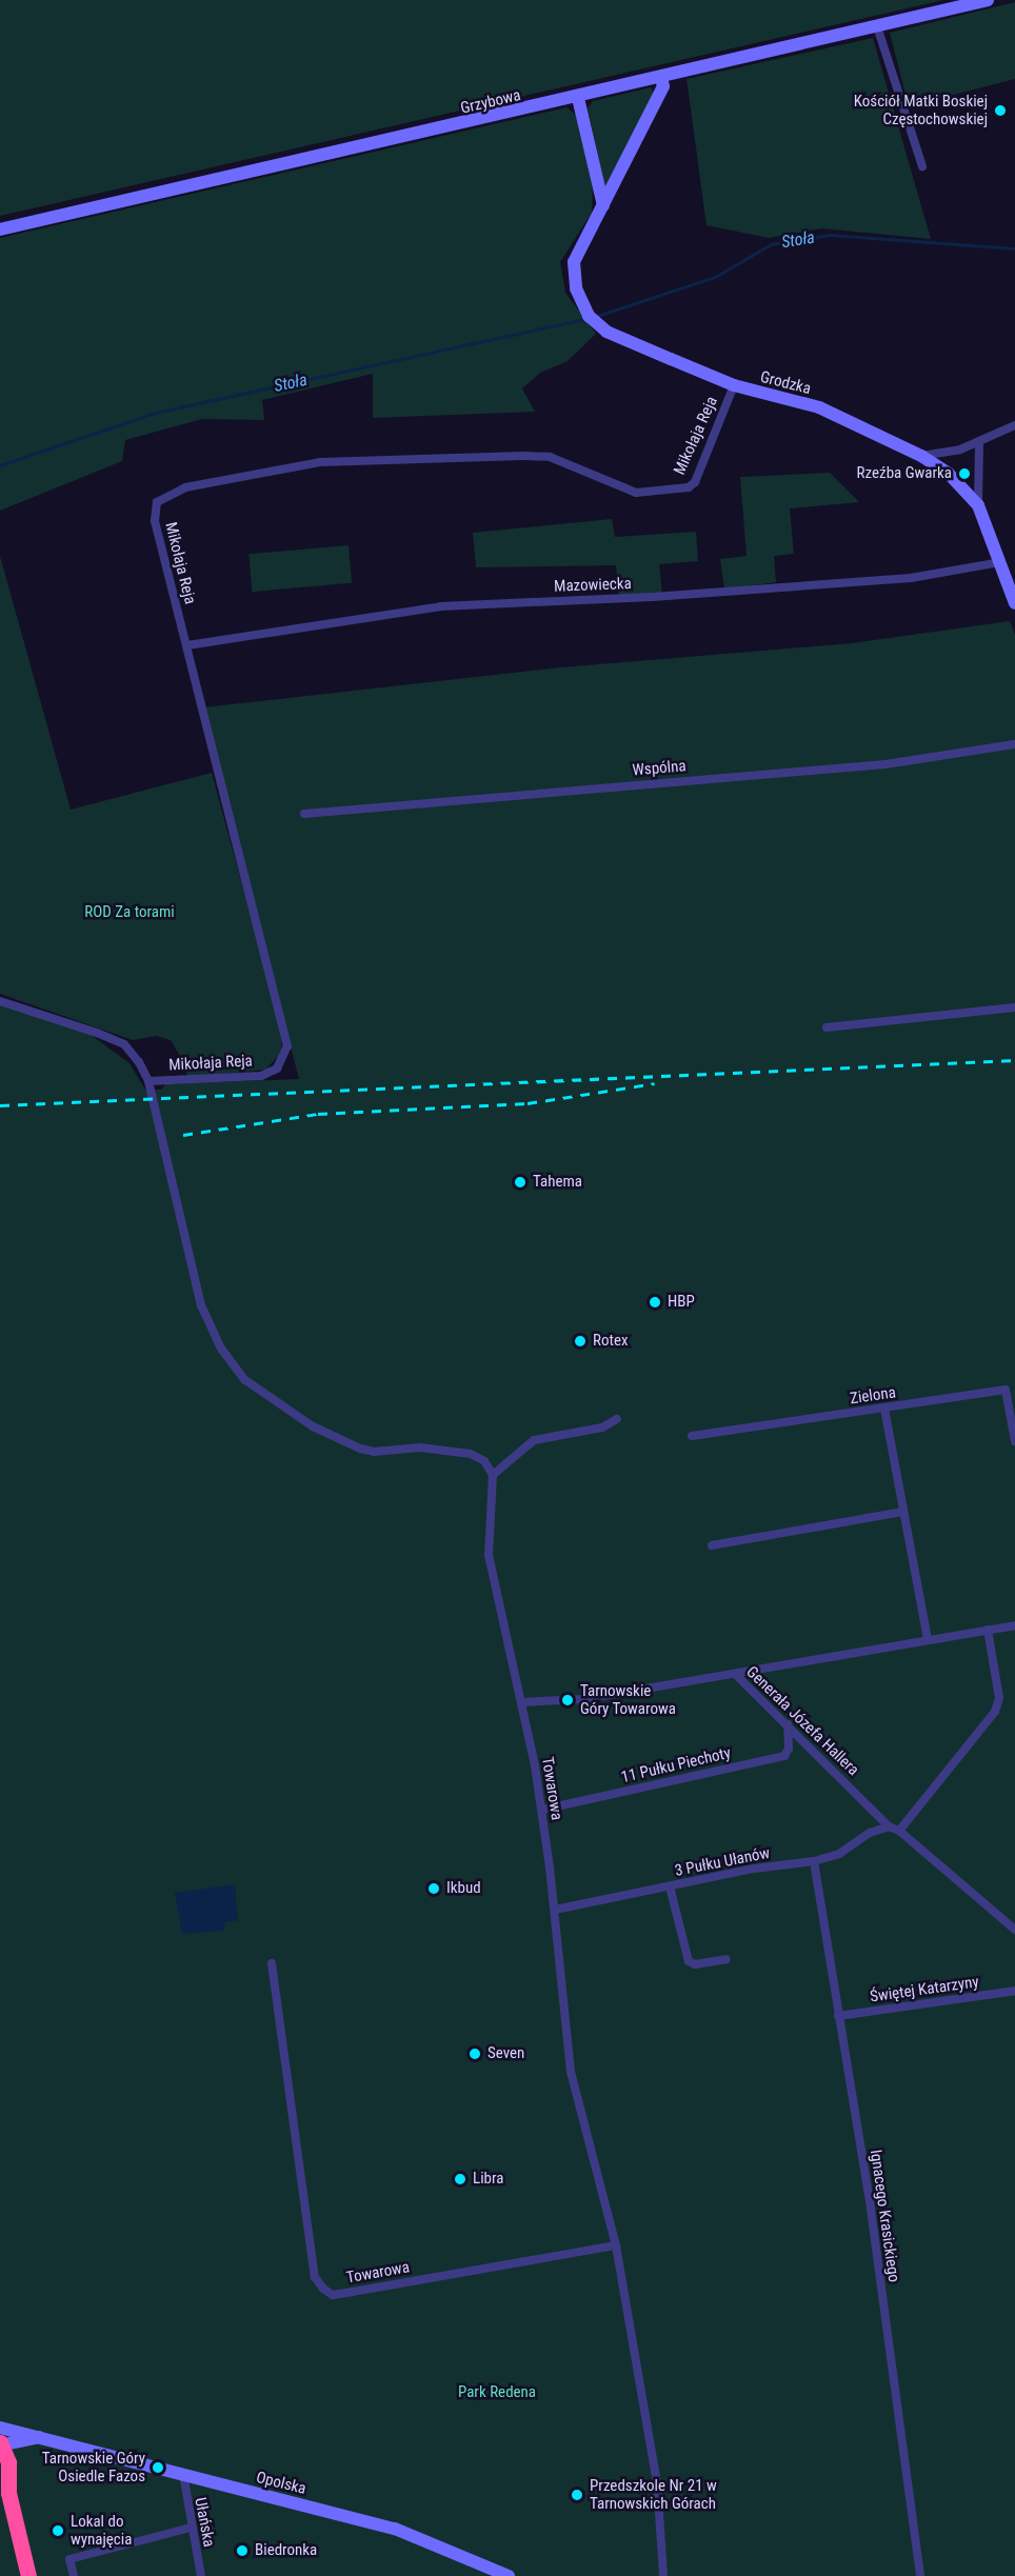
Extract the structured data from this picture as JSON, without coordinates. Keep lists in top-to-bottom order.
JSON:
{
  "streets": {
    "street": [
      "Grzybowa",
      "Grodzka",
      "Mikołaja Reja",
      "Mazowiecka",
      "Wspólna",
      "Zielona",
      "Generała Józefa Hallera",
      "11 Pułku Piechoty",
      "Towarowa",
      "3 Pułku Ułanów",
      "Świętej Katarzyny",
      "Ignacego Krasickiego",
      "Opolska",
      "Ułańska"
    ]
  },
  "crossings": [
    ["Grzybowa", "Grodzka"],
    ["Grodzka", "Mikołaja Reja"],
    ["Grodzka", "Mazowiecka"],
    ["Mikołaja Reja", "Mazowiecka"],
    ["Generała Józefa Hallera", "11 Pułku Piechoty"],
    ["Generała Józefa Hallera", "Towarowa"],
    ["Generała Józefa Hallera", "3 Pułku Ułanów"],
    ["11 Pułku Piechoty", "Towarowa"],
    ["Towarowa", "3 Pułku Ułanów"],
    ["3 Pułku Ułanów", "Ignacego Krasickiego"],
    ["Świętej Katarzyny", "Ignacego Krasickiego"],
    ["Opolska", "Ułańska"]
  ],
  "water": ["Stoła"],
  "parks": ["ROD Za torami", "Park Redena"],
  "places": [
    "Kościół Matki Boskiej Częstochowskiej",
    "Rzeźba Gwarka",
    "Tahema",
    "HBP",
    "Rotex",
    "Tarnowskie Góry Towarowa",
    "Ikbud",
    "Seven",
    "Libra",
    "Tarnowskie Góry Osiedle Fazos",
    "Przedszkole Nr 21 w Tarnowskich Górach",
    "Lokal do wynajęcia",
    "Biedronka"
  ]
}
